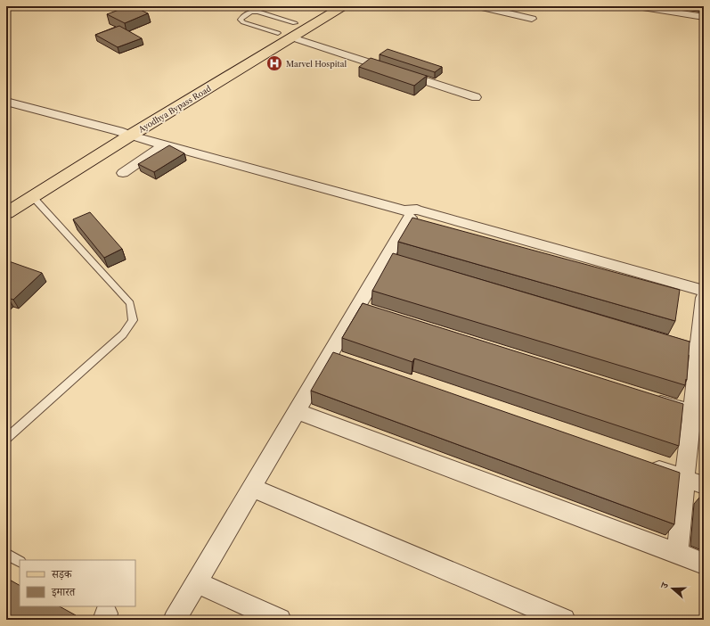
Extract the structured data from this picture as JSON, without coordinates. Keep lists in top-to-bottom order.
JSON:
{
  "streets": {
    "main road": ["Ayodhya Bypass Road"]
  },
  "places": {
    "hospital": ["Marvel Hospital"]
  },
  "legend": ["सड़क", "इमारत"],
  "north": "left"
}
